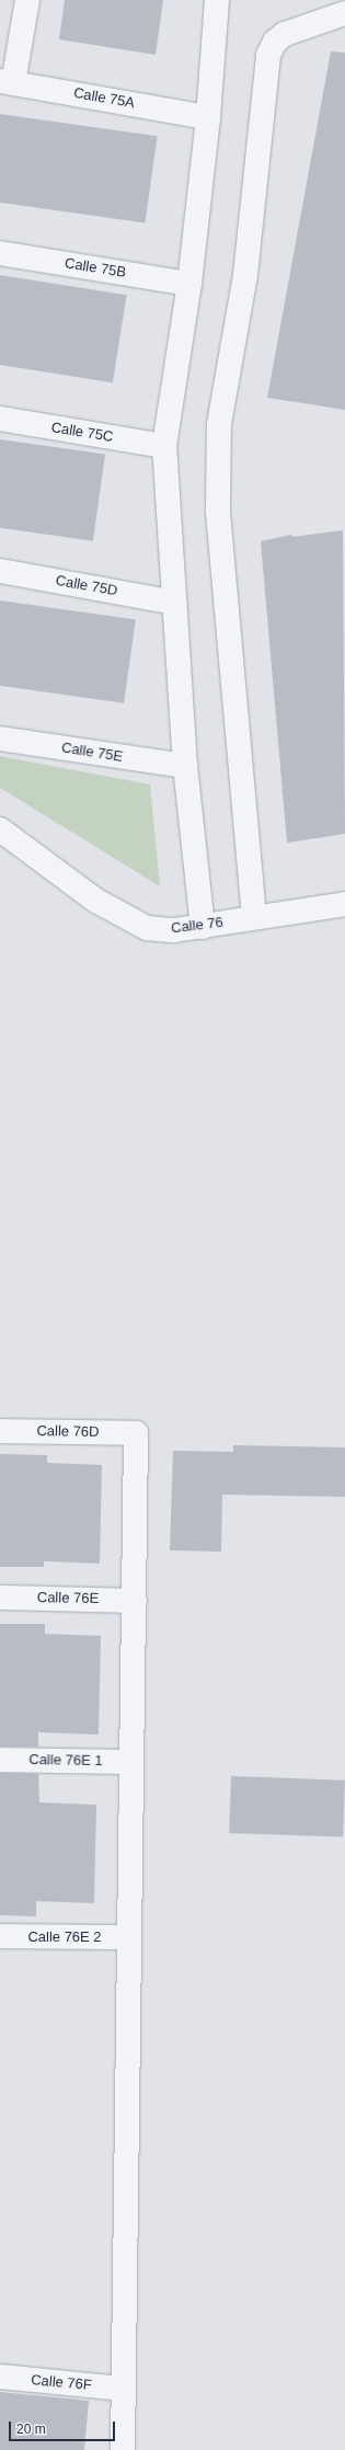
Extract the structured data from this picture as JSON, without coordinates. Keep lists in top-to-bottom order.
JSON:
{
  "streets": {
    "street": [
      "Calle 75A",
      "Calle 75B",
      "Calle 75C",
      "Calle 75D",
      "Calle 75E",
      "Calle 76",
      "Calle 76D",
      "Calle 76E",
      "Calle 76E 1",
      "Calle 76E 2",
      "Calle 76F"
    ]
  },
  "crossings": [
    ["Calle 76D", "Calle 76E"]
  ],
  "scale_bar": "20 m"
}
